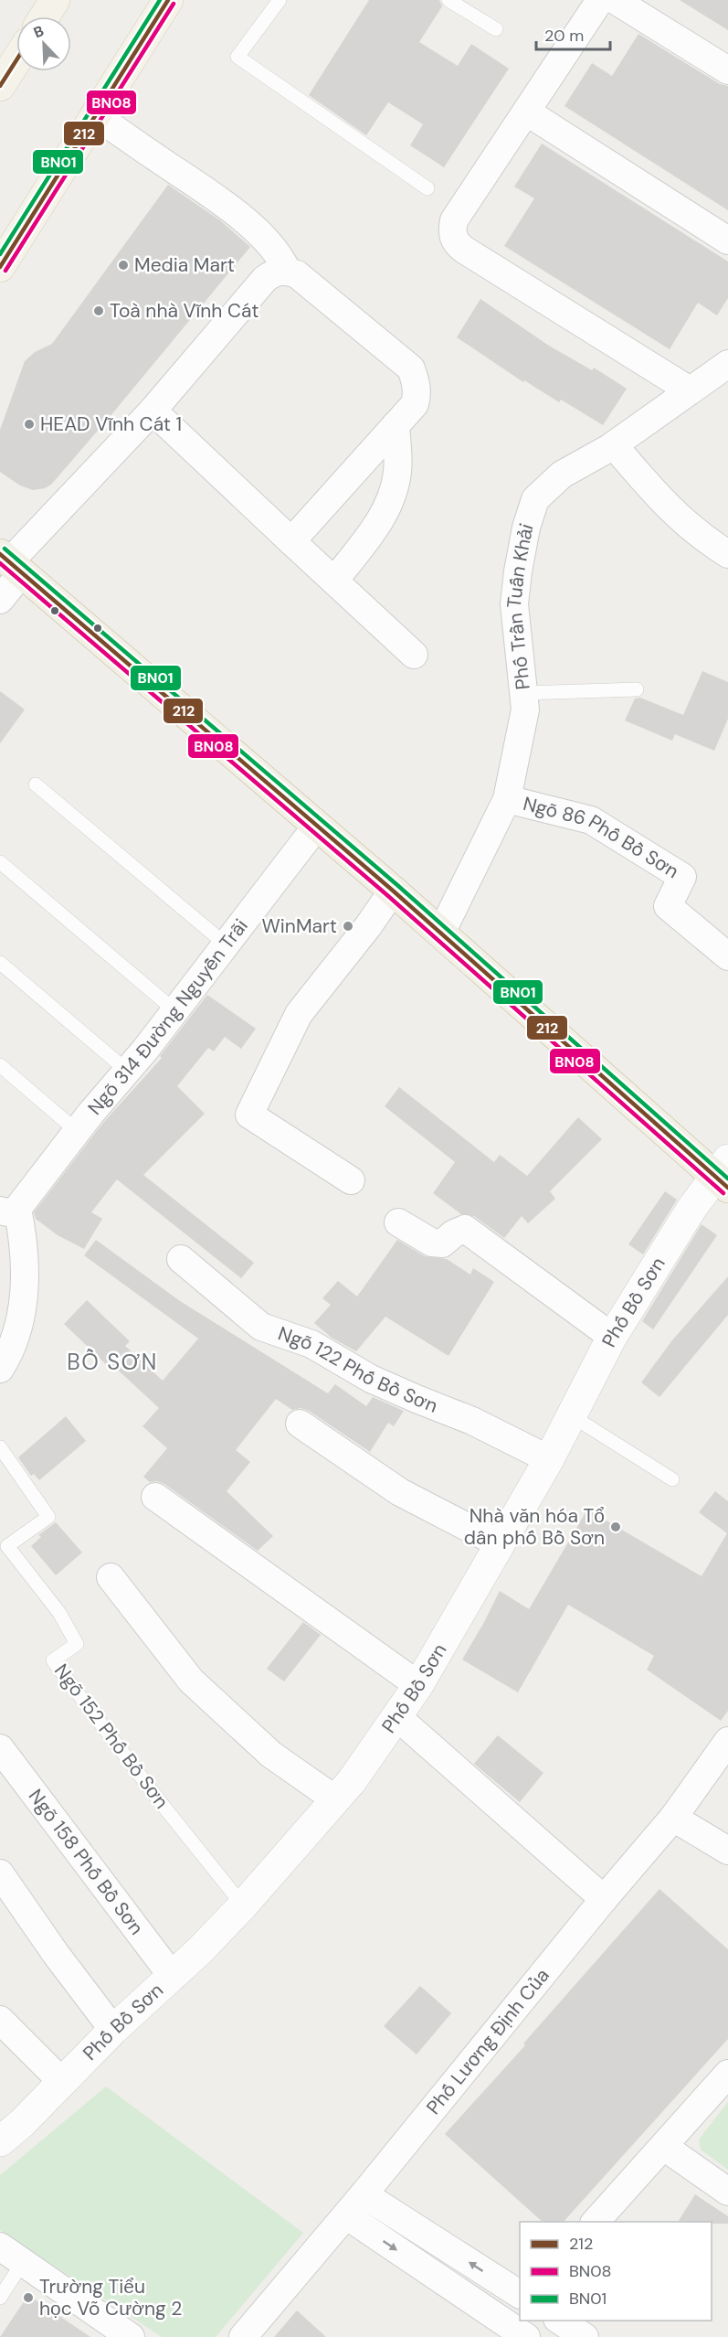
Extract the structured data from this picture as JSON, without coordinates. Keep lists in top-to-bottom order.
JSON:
{
  "streets": {
    "street": [
      "Phố Trần Tuấn Khải",
      "Ngõ 86 Phố Bồ Sơn",
      "Ngõ 314 Đường Nguyễn Trãi",
      "Phố Bồ Sơn",
      "Ngõ 122 Phố Bồ Sơn",
      "Ngõ 158 Phố Bồ Sơn",
      "Phố Lương Định Của"
    ],
    "lane": ["Ngõ 152 Phố Bồ Sơn"]
  },
  "crossings": [
    ["Phố Trần Tuấn Khải", "Ngõ 86 Phố Bồ Sơn"],
    ["Phố Bồ Sơn", "Ngõ 122 Phố Bồ Sơn"],
    ["Phố Bồ Sơn", "Ngõ 152 Phố Bồ Sơn"],
    ["Phố Bồ Sơn", "Ngõ 158 Phố Bồ Sơn"]
  ],
  "districts": ["BỒ SƠN"],
  "places": [
    "Media Mart",
    "Toà nhà Vĩnh Cát",
    "HEAD Vĩnh Cát 1",
    "WinMart",
    "Nhà văn hóa Tổ dân phố Bồ Sơn",
    "Trường Tiểu học Võ Cường 2"
  ],
  "lines": ["transit line 212", "transit line BN01", "transit line BN08"],
  "legend": ["212", "BN08", "BN01"],
  "scale_bar": "20 m",
  "north": "top left"
}
